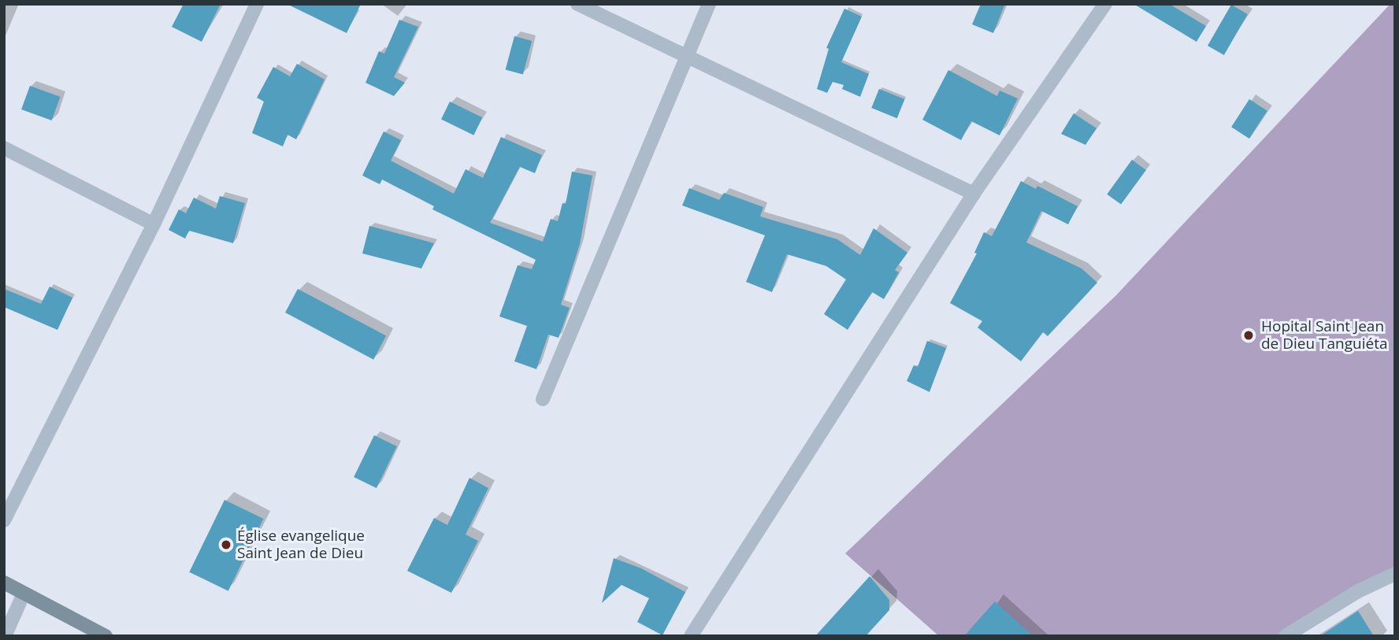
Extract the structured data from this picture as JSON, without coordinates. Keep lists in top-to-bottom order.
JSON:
{
  "places": ["Hopital Saint Jean de Dieu Tanguiéta", "Église evangelique Saint Jean de Dieu"]
}
